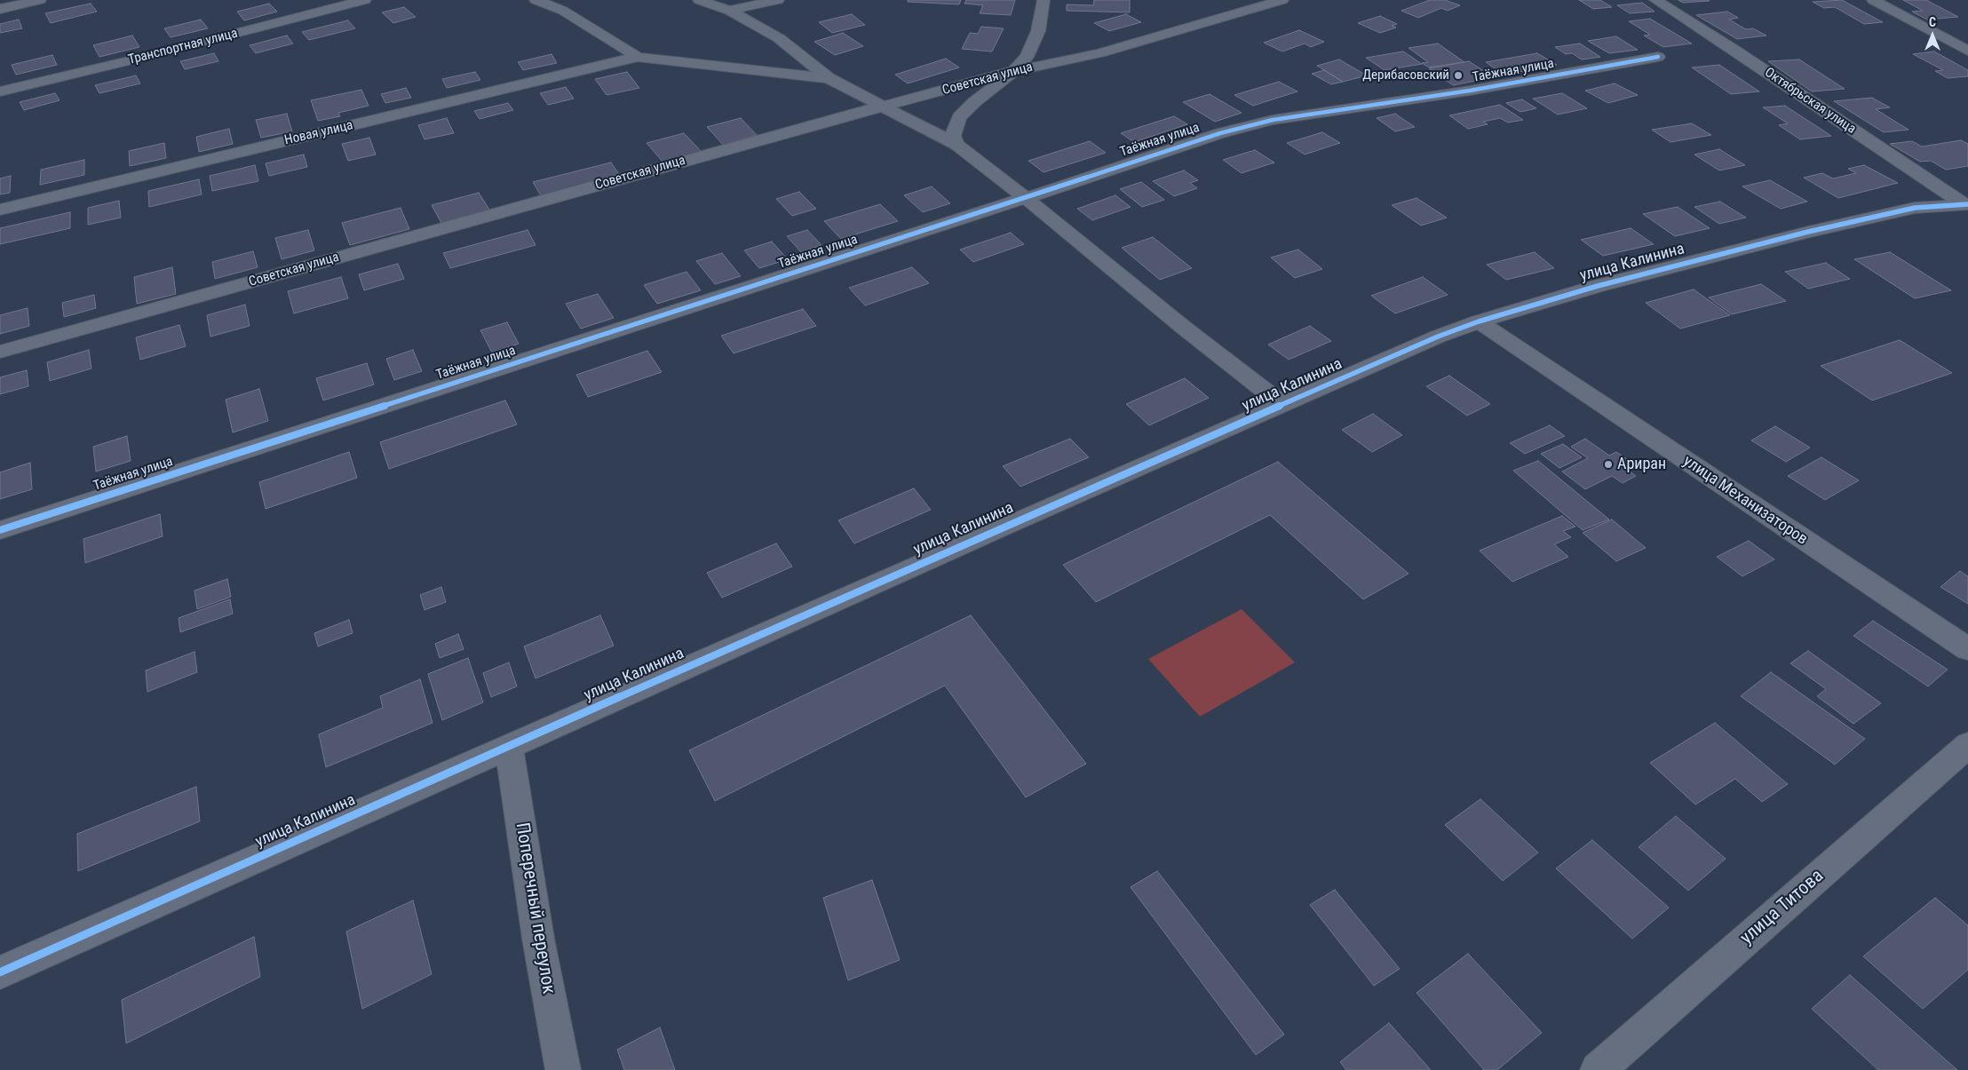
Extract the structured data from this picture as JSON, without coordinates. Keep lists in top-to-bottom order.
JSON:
{
  "streets": {
    "street": [
      "Транспортная улица",
      "Таёжная улица",
      "Советская улица",
      "Октябрьская улица",
      "Новая улица",
      "улица Калинина",
      "улица Механизаторов",
      "улица Титова",
      "Поперечный переулок"
    ]
  },
  "crossings": [
    ["Октябрьская улица", "улица Калинина"],
    ["улица Калинина", "улица Механизаторов"],
    ["улица Калинина", "Поперечный переулок"]
  ],
  "places": ["Дерибасовский", "Ариран"],
  "north": "top"
}
